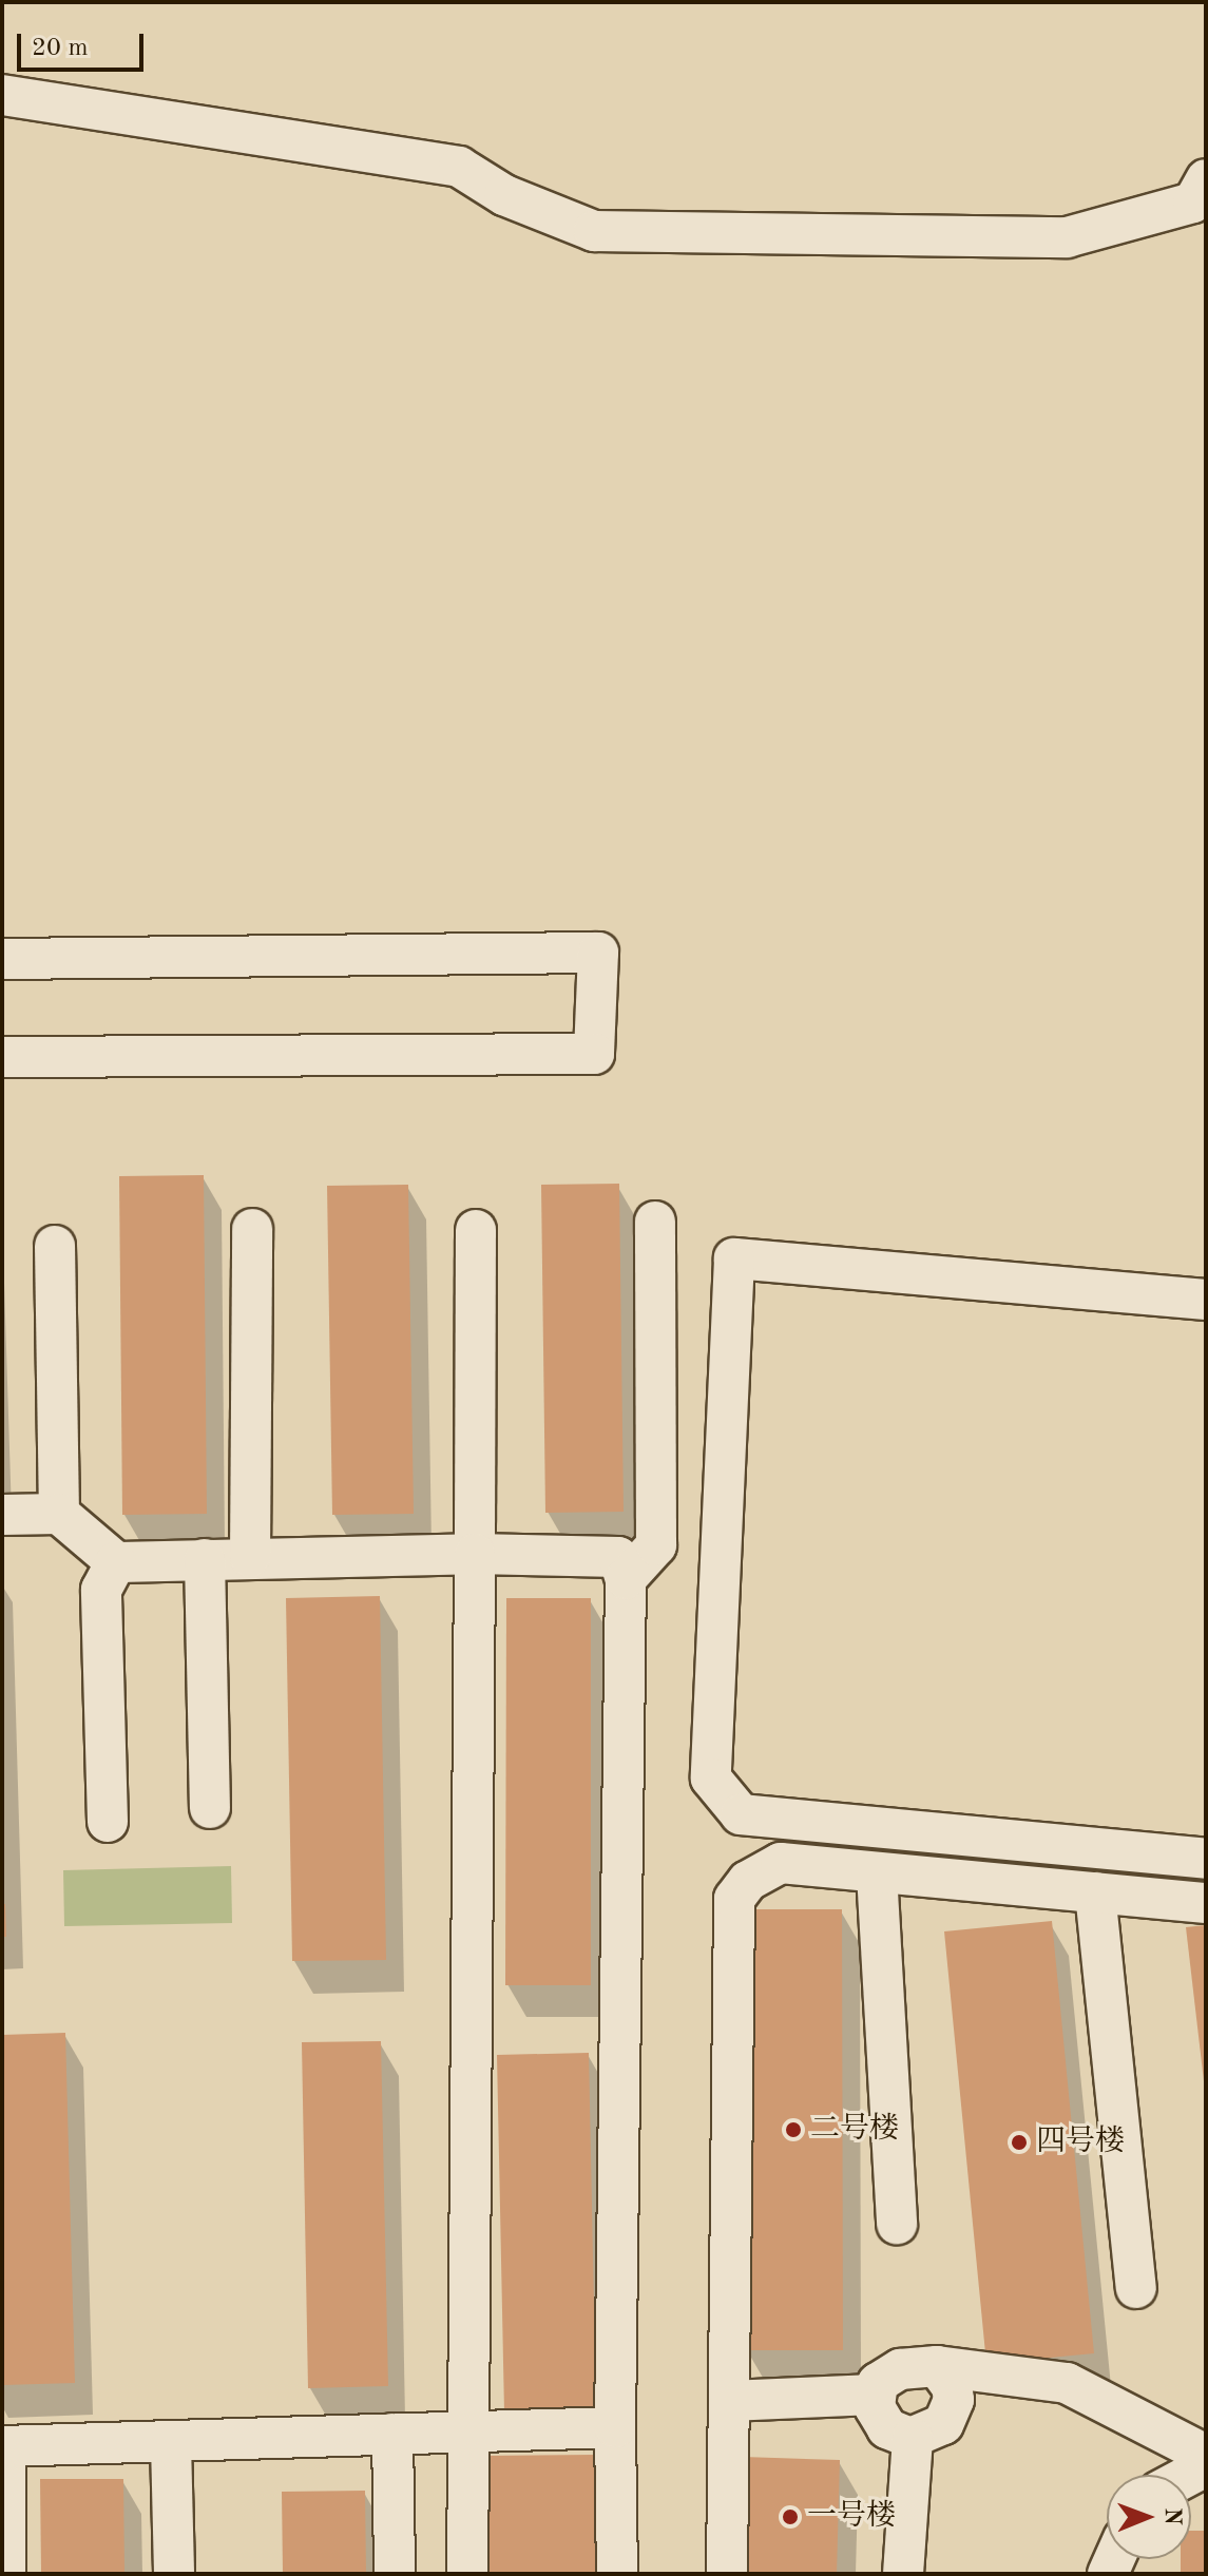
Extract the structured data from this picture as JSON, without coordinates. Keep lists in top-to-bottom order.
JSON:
{
  "places": ["二号楼", "四号楼", "一号楼"],
  "scale_bar": "20 m",
  "north": "right"
}
